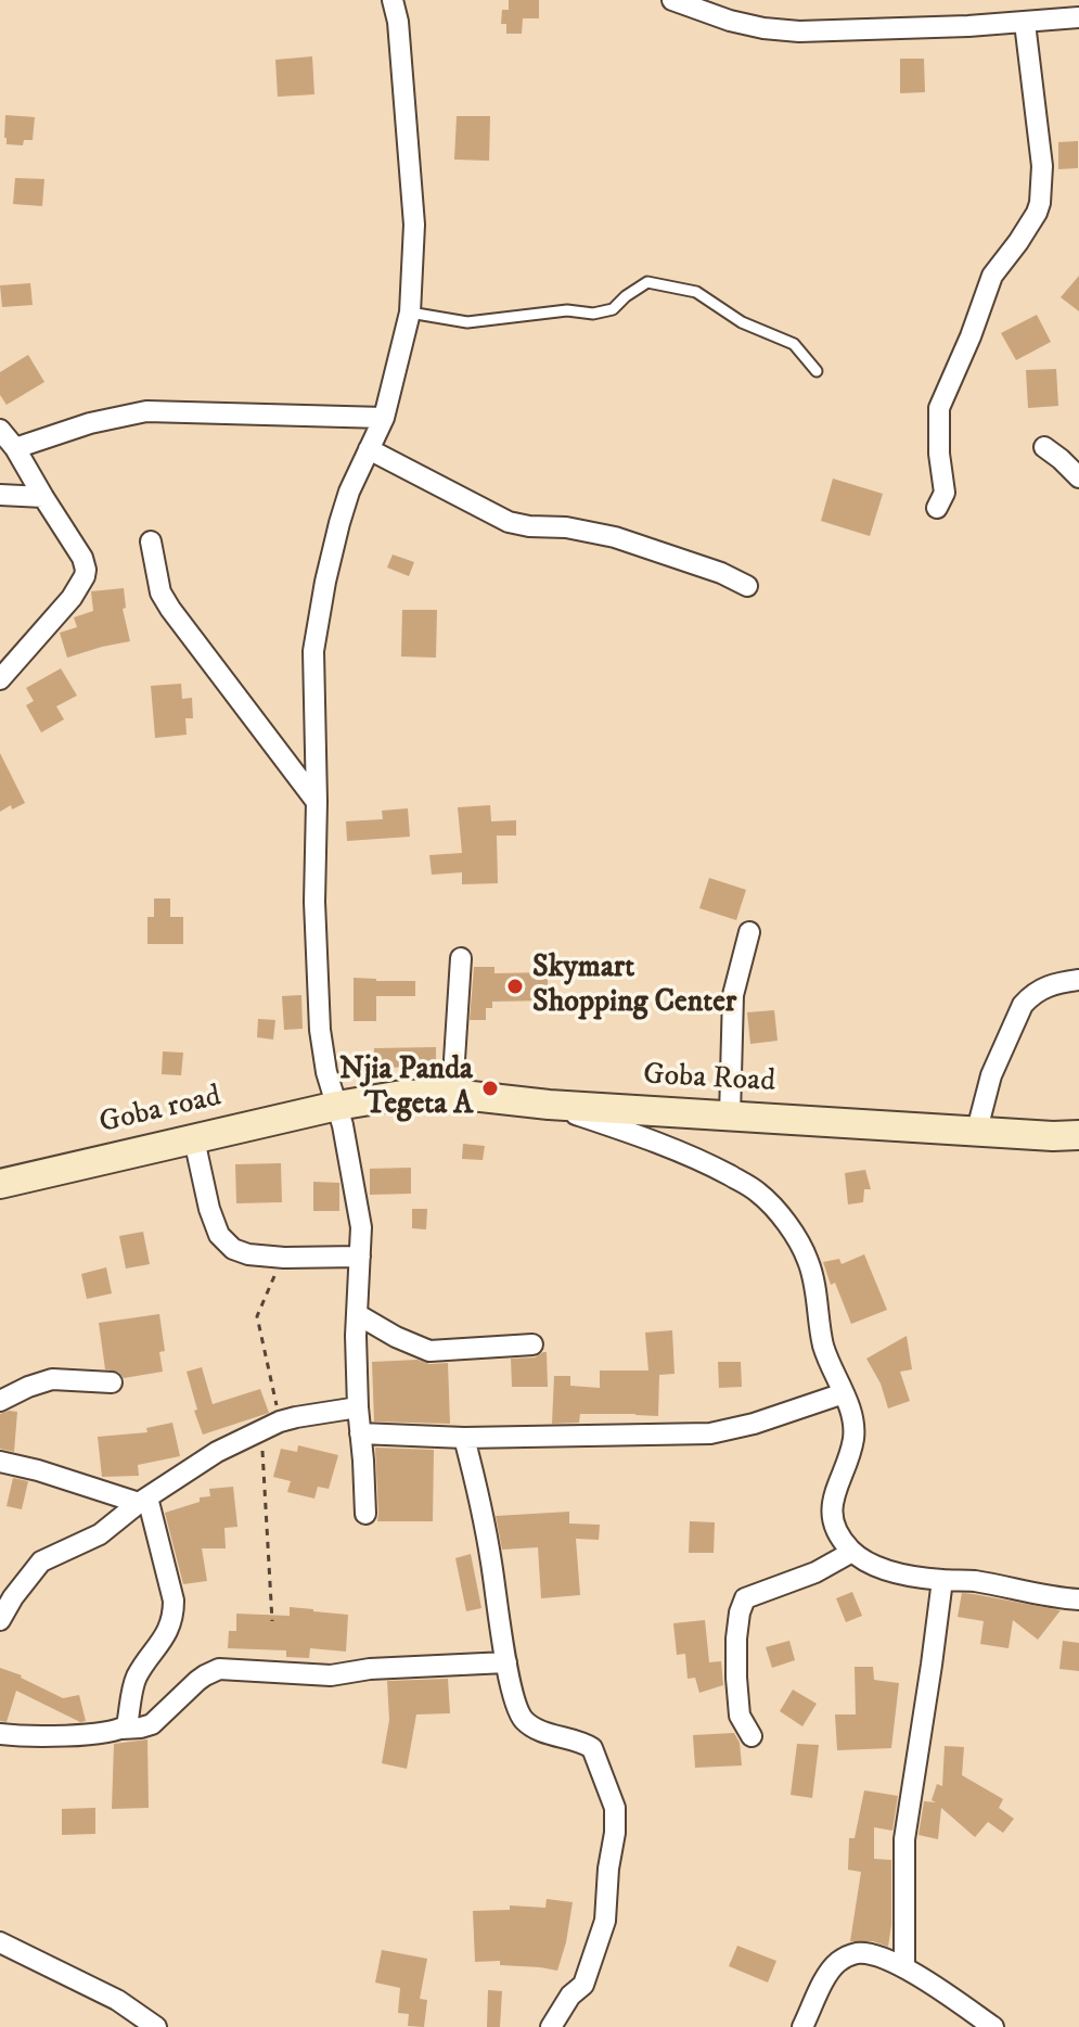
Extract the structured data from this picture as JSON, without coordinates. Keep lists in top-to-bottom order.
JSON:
{
  "streets": {
    "main road": ["Goba Road", "Goba road"]
  },
  "crossings": [
    ["Goba Road", "Goba road"]
  ],
  "places": ["Skymart Shopping Center", "Njia Panda Tegeta A"]
}
